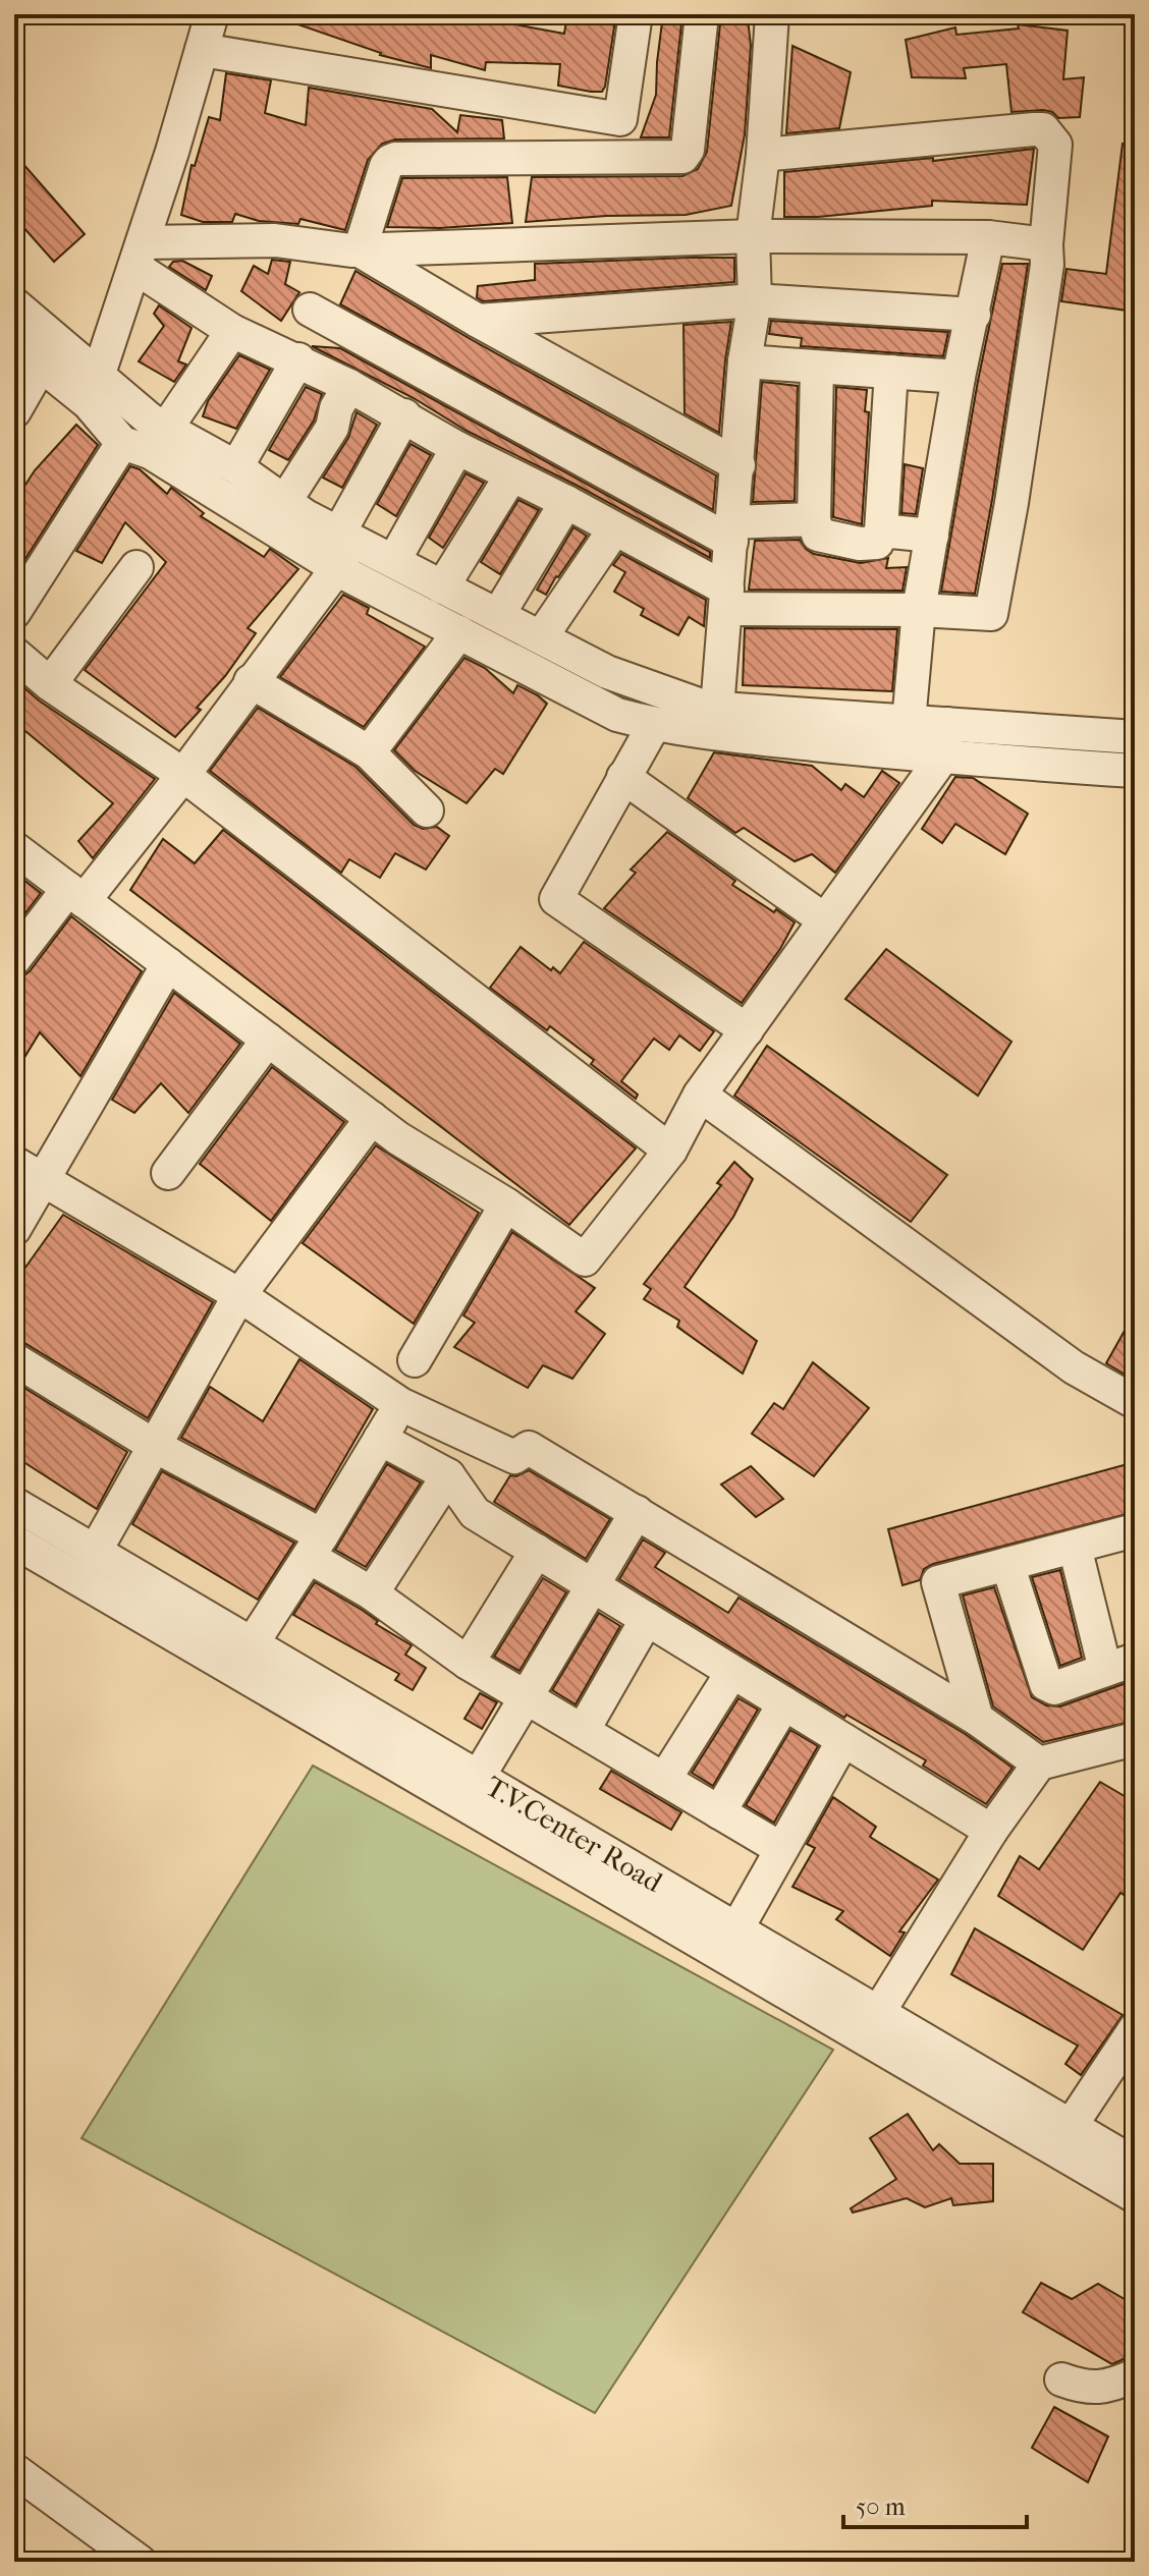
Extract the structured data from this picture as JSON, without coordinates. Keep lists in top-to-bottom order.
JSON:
{
  "streets": {
    "street": ["T.V.Center Road"]
  },
  "scale_bar": "50 m"
}
